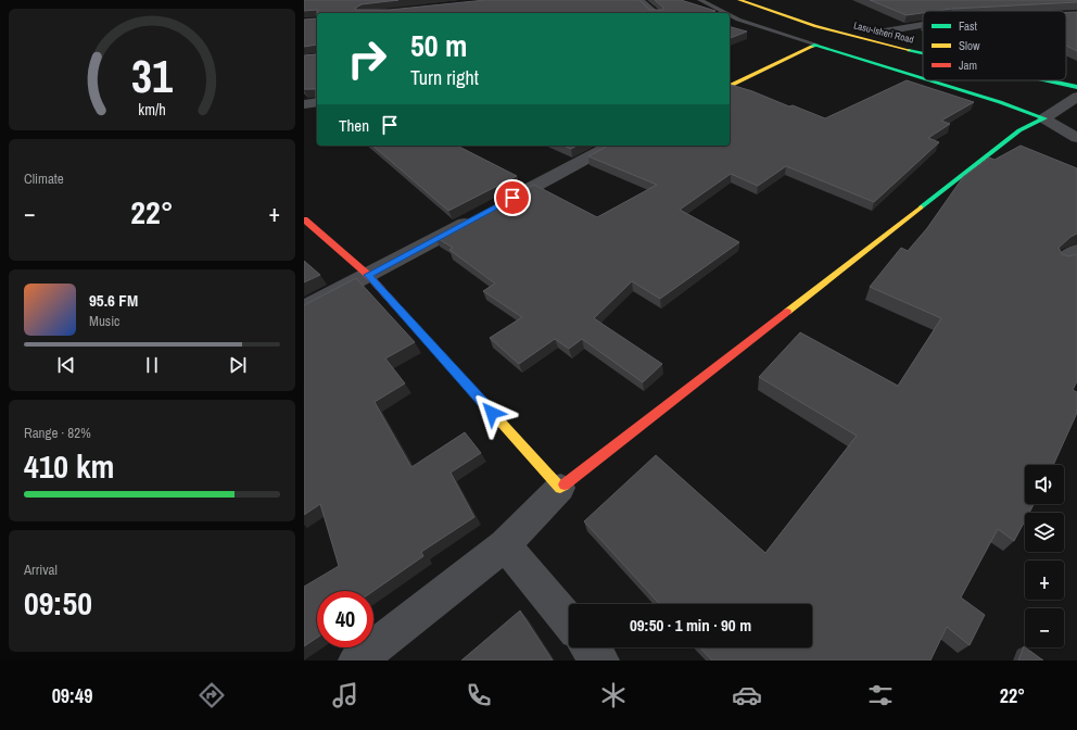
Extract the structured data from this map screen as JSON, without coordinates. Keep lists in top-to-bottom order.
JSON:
{
  "streets": {
    "street": ["Lasu-Isheri Road"]
  },
  "legend": ["Fast", "Slow", "Jam"],
  "page": {
    "turn": ["50 m", "Turn right"],
    "then": "Then",
    "tile": [
      "Climate",
      ["Range · 82%", "410 km"],
      ["Arrival", "09:50"]
    ],
    "heat": ["−", "22°", "+"],
    "song": ["95.6 FM", "Music"],
    "map_buttons": ["+", "−"],
    "limit": "40",
    "trip": "09:50 · 1 min · 90 m",
    "tabs": ["09:49", "22°"],
    "gauge": ["31", "km/h"]
  }
}
